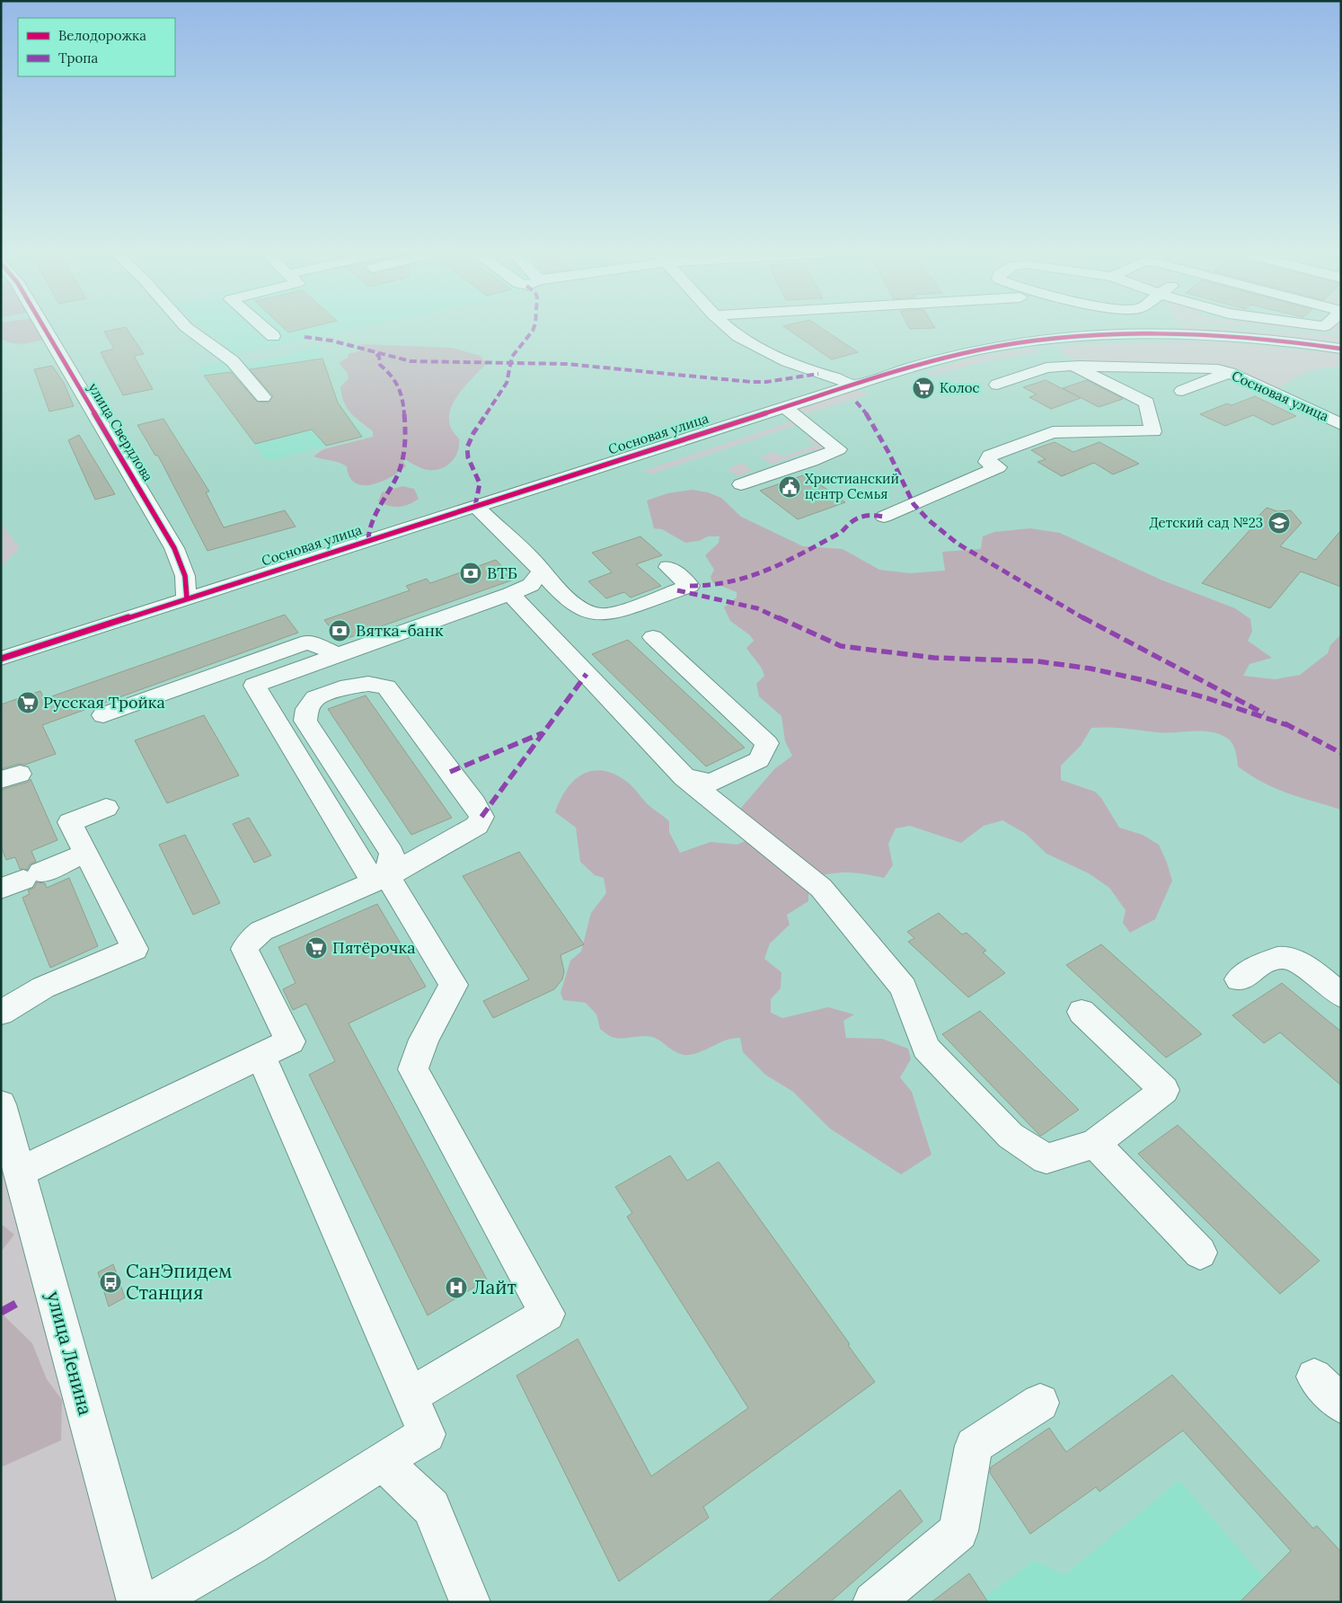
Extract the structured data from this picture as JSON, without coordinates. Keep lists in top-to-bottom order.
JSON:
{
  "streets": {
    "street": ["Сосновая улица", "улица Свердлова", "улица Ленина"]
  },
  "crossings": [
    ["Сосновая улица", "улица Свердлова"]
  ],
  "places": {
    "supermarket": ["Колос", "Русская Тройка", "Пятёрочка"],
    "public building": ["Христианский центр Семья"],
    "school or university": ["Детский сад №23"],
    "bank": ["ВТБ", "Вятка-банк"],
    "bus stop": ["СанЭпидем Станция"],
    "hospital": ["Лайт"]
  },
  "legend": ["Велодорожка", "Тропа"]
}
